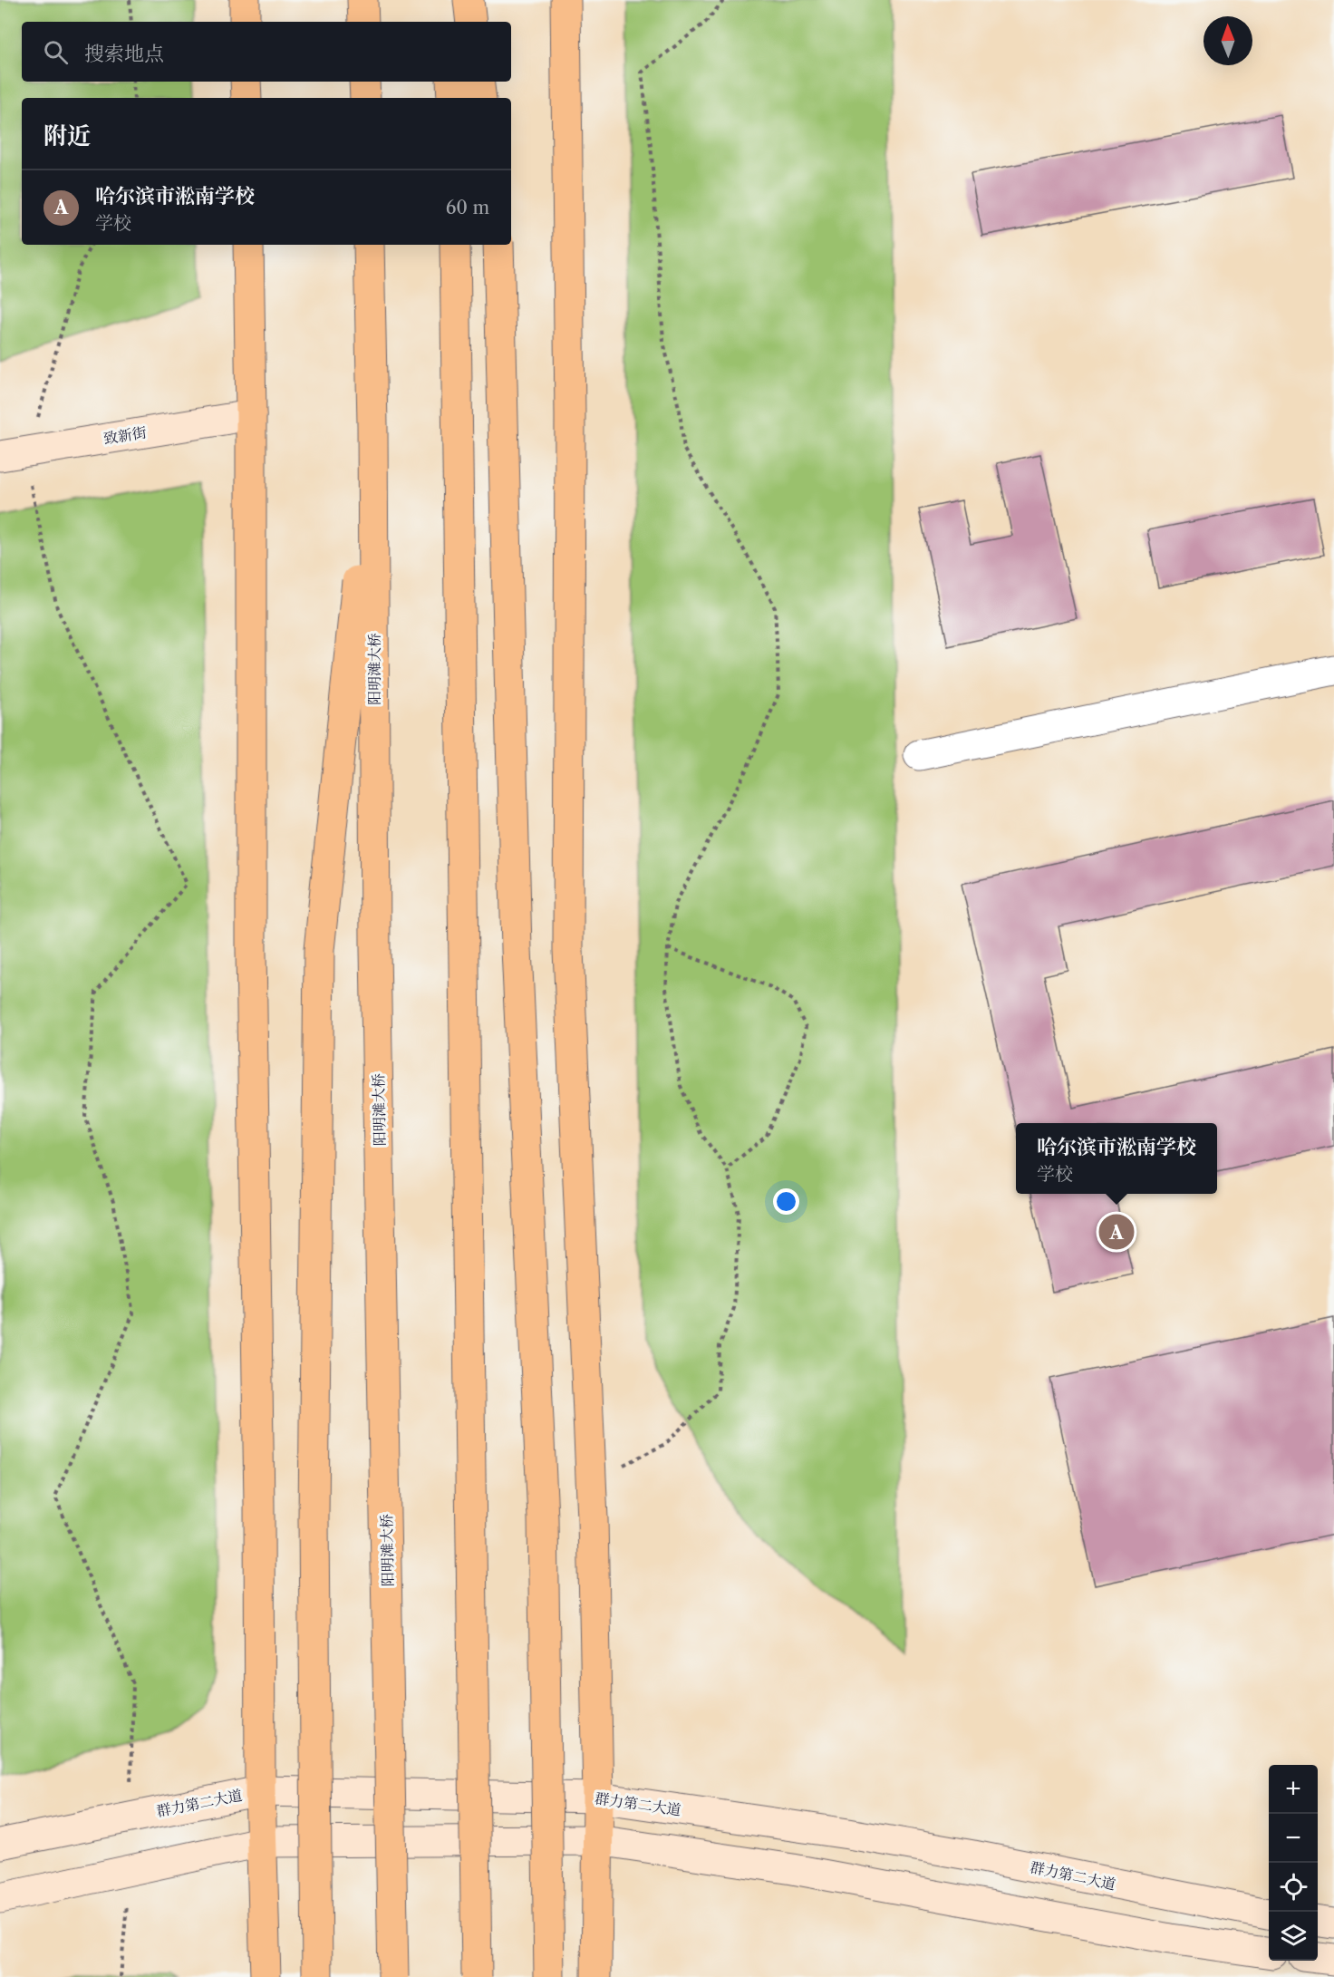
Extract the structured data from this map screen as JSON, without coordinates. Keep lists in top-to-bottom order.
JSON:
{
  "streets": {
    "highway": ["阳明滩大桥"],
    "main road": ["致新街", "群力第二大道"]
  },
  "north": "top",
  "page": {
    "search": "搜索地点",
    "heading": "附近",
    "list": [
      {
        "mark": "A",
        "name": "哈尔滨市淞南学校",
        "note": "学校",
        "value": "60 m"
      }
    ],
    "popup": ["哈尔滨市淞南学校", "学校"],
    "pins": "A",
    "map_buttons": ["+", "−"]
  }
}
